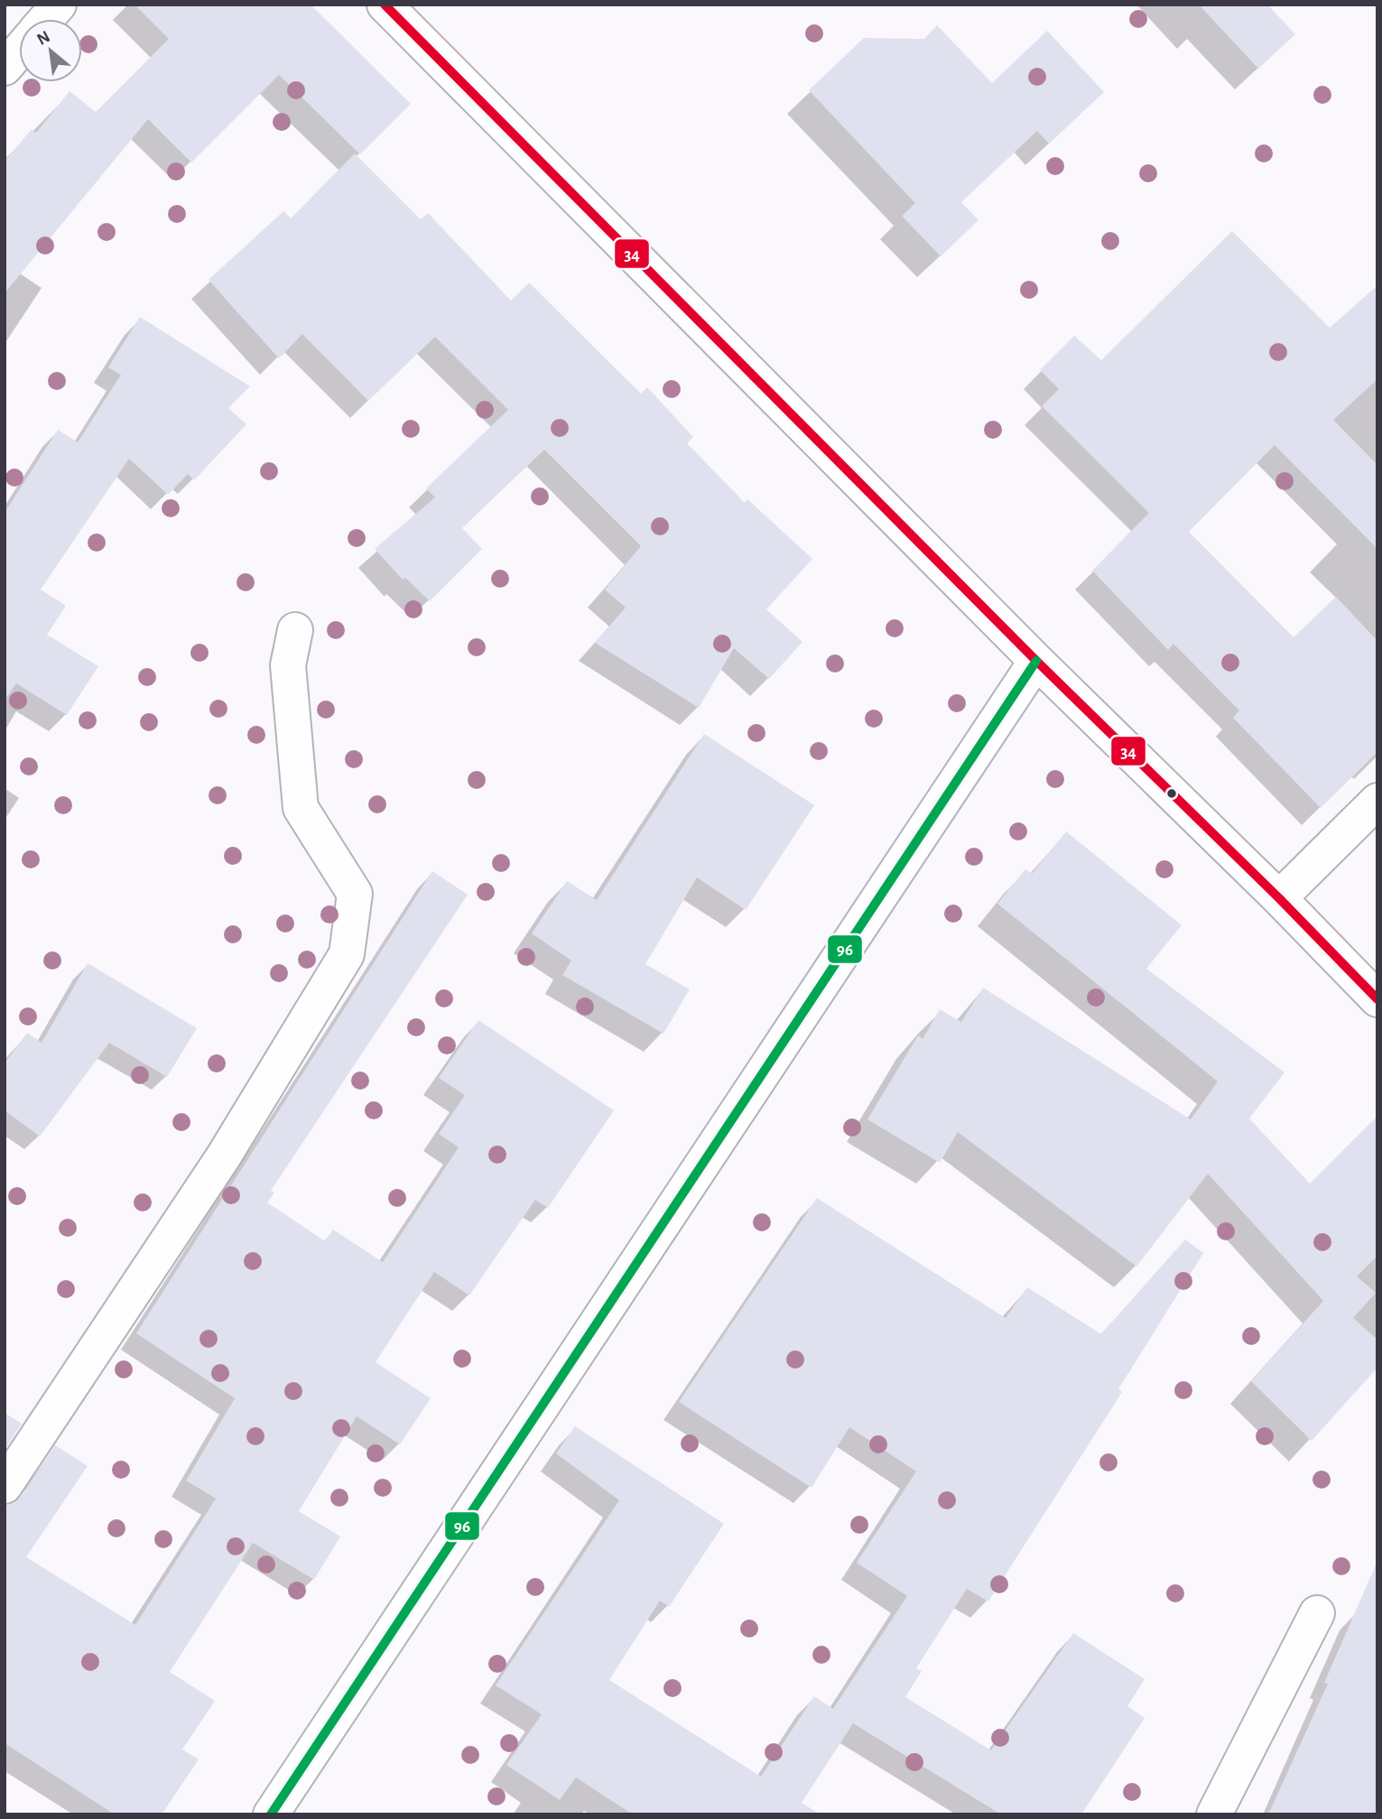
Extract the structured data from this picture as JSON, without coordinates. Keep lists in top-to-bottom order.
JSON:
{
  "lines": ["transit line 34", "transit line 96"],
  "north": "top left"
}
